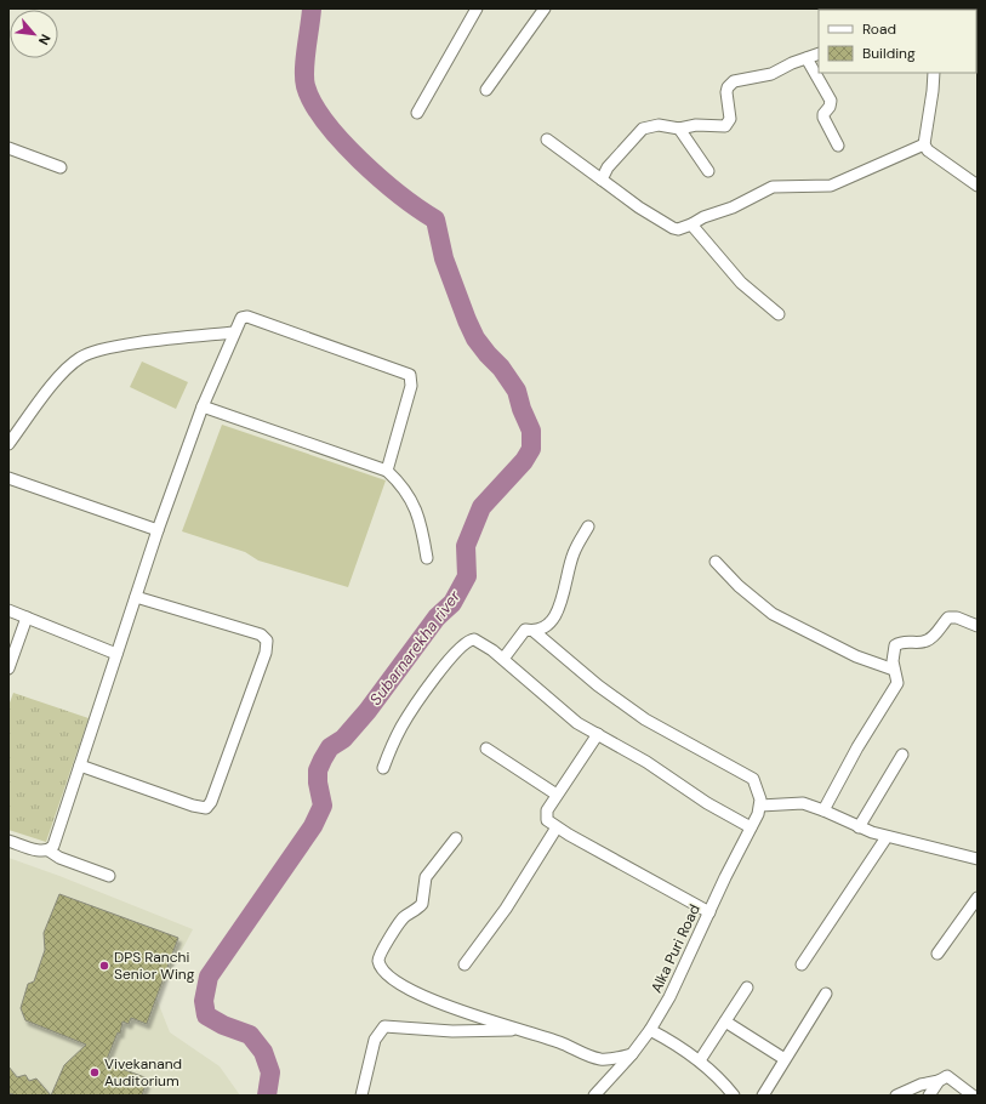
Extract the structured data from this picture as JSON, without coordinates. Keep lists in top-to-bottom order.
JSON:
{
  "streets": {
    "street": ["Alka Puri Road"]
  },
  "water": ["Subarnarekha river"],
  "places": ["DPS Ranchi Senior Wing", "Vivekanand Auditorium"],
  "legend": ["Road", "Building"],
  "north": "bottom right"
}
